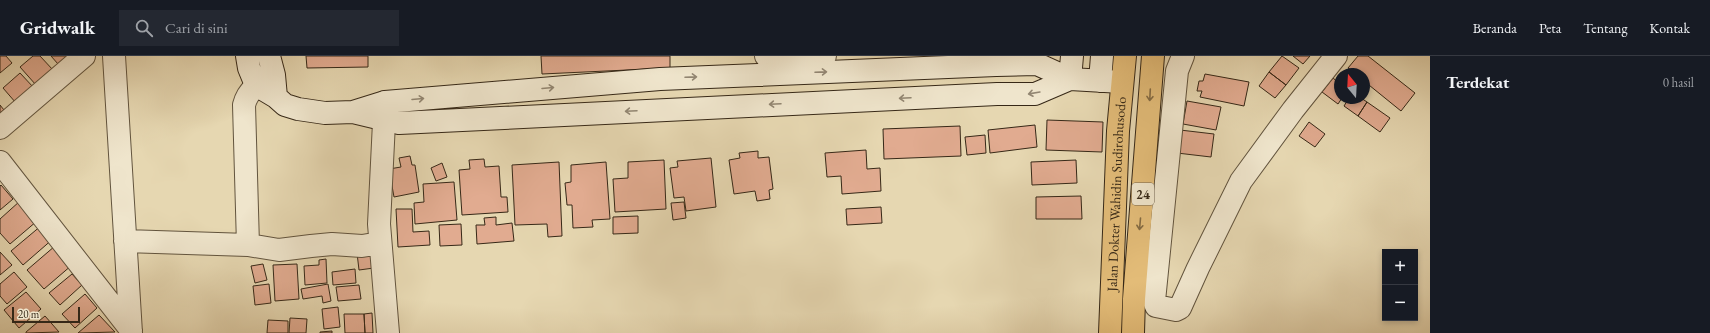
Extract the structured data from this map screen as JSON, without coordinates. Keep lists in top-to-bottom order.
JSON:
{
  "streets": {
    "highway": ["Jalan Dokter Wahidin Sudirohusodo", "24"]
  },
  "scale_bar": "20 m",
  "north": "top",
  "page": {
    "header": "Gridwalk",
    "search": "Cari di sini",
    "nav": [
      "Beranda",
      "Peta",
      "Tentang",
      "Kontak"
    ],
    "heading": ["Terdekat", "0 hasil"],
    "map_buttons": ["+", "−"],
    "scale": "20 m"
  }
}
